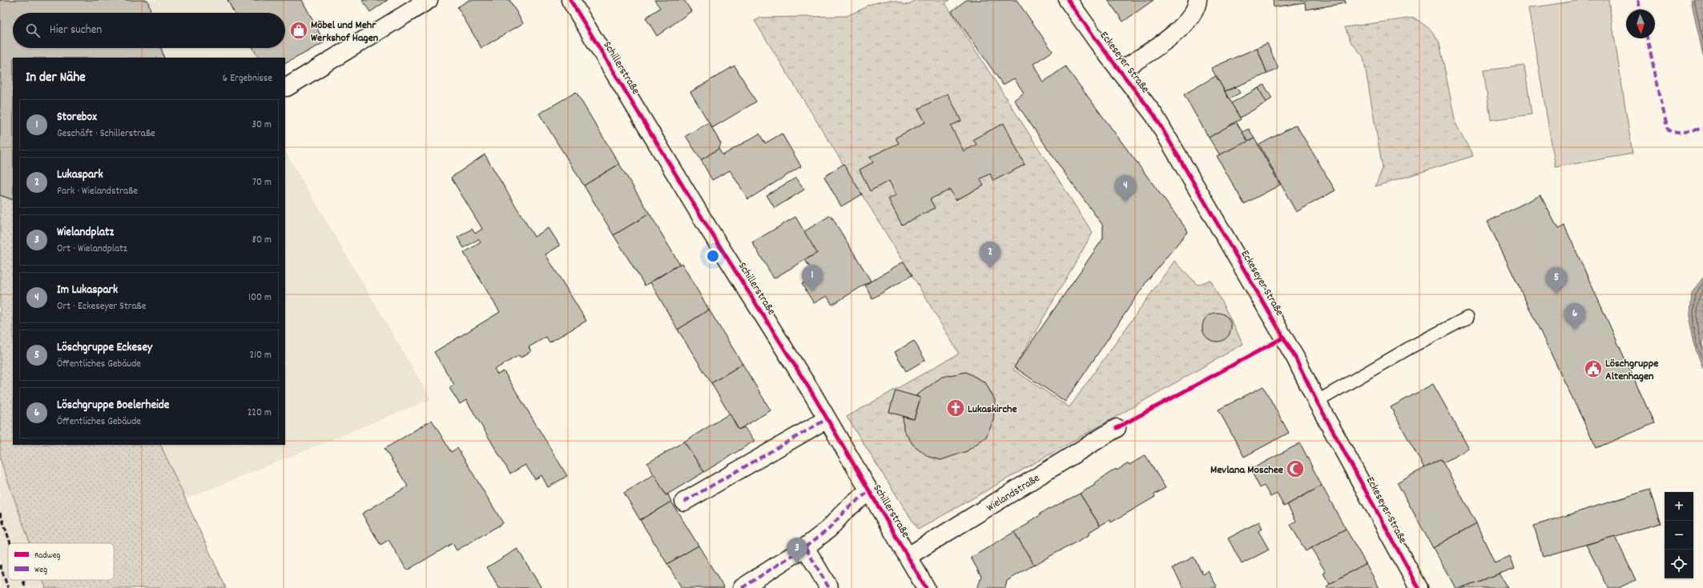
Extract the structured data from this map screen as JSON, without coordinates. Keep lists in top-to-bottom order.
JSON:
{
  "streets": {
    "street": ["Eckeseyer Straße", "Schillerstraße", "Wielandstraße"]
  },
  "crossings": [
    ["Schillerstraße", "Wielandstraße"]
  ],
  "places": {
    "shop": ["Möbel und Mehr Werkshof Hagen"],
    "public building": ["Löschgruppe Altenhagen"],
    "church": ["Lukaskirche"],
    "mosque": ["Mevlana Moschee"]
  },
  "legend": ["Radweg", "Weg"],
  "north": "bottom",
  "page": {
    "search": "Hier suchen",
    "heading": ["In der Nähe", "6 Ergebnisse"],
    "list": [
      {
        "mark": "1",
        "name": "Storebox",
        "note": "Geschäft · Schillerstraße",
        "value": "30 m"
      },
      {
        "mark": "2",
        "name": "Lukaspark",
        "note": "Park · Wielandstraße",
        "value": "70 m"
      },
      {
        "mark": "3",
        "name": "Wielandplatz",
        "note": "Ort · Wielandplatz",
        "value": "80 m"
      },
      {
        "mark": "4",
        "name": "Im Lukaspark",
        "note": "Ort · Eckeseyer Straße",
        "value": "100 m"
      },
      {
        "mark": "5",
        "name": "Löschgruppe Eckesey",
        "note": "Öffentliches Gebäude",
        "value": "210 m"
      },
      {
        "mark": "6",
        "name": "Löschgruppe Boelerheide",
        "note": "Öffentliches Gebäude",
        "value": "220 m"
      }
    ],
    "pins": [
      "4",
      "2",
      "1",
      "5",
      "6",
      "3"
    ],
    "map_buttons": ["+", "−"]
  }
}
